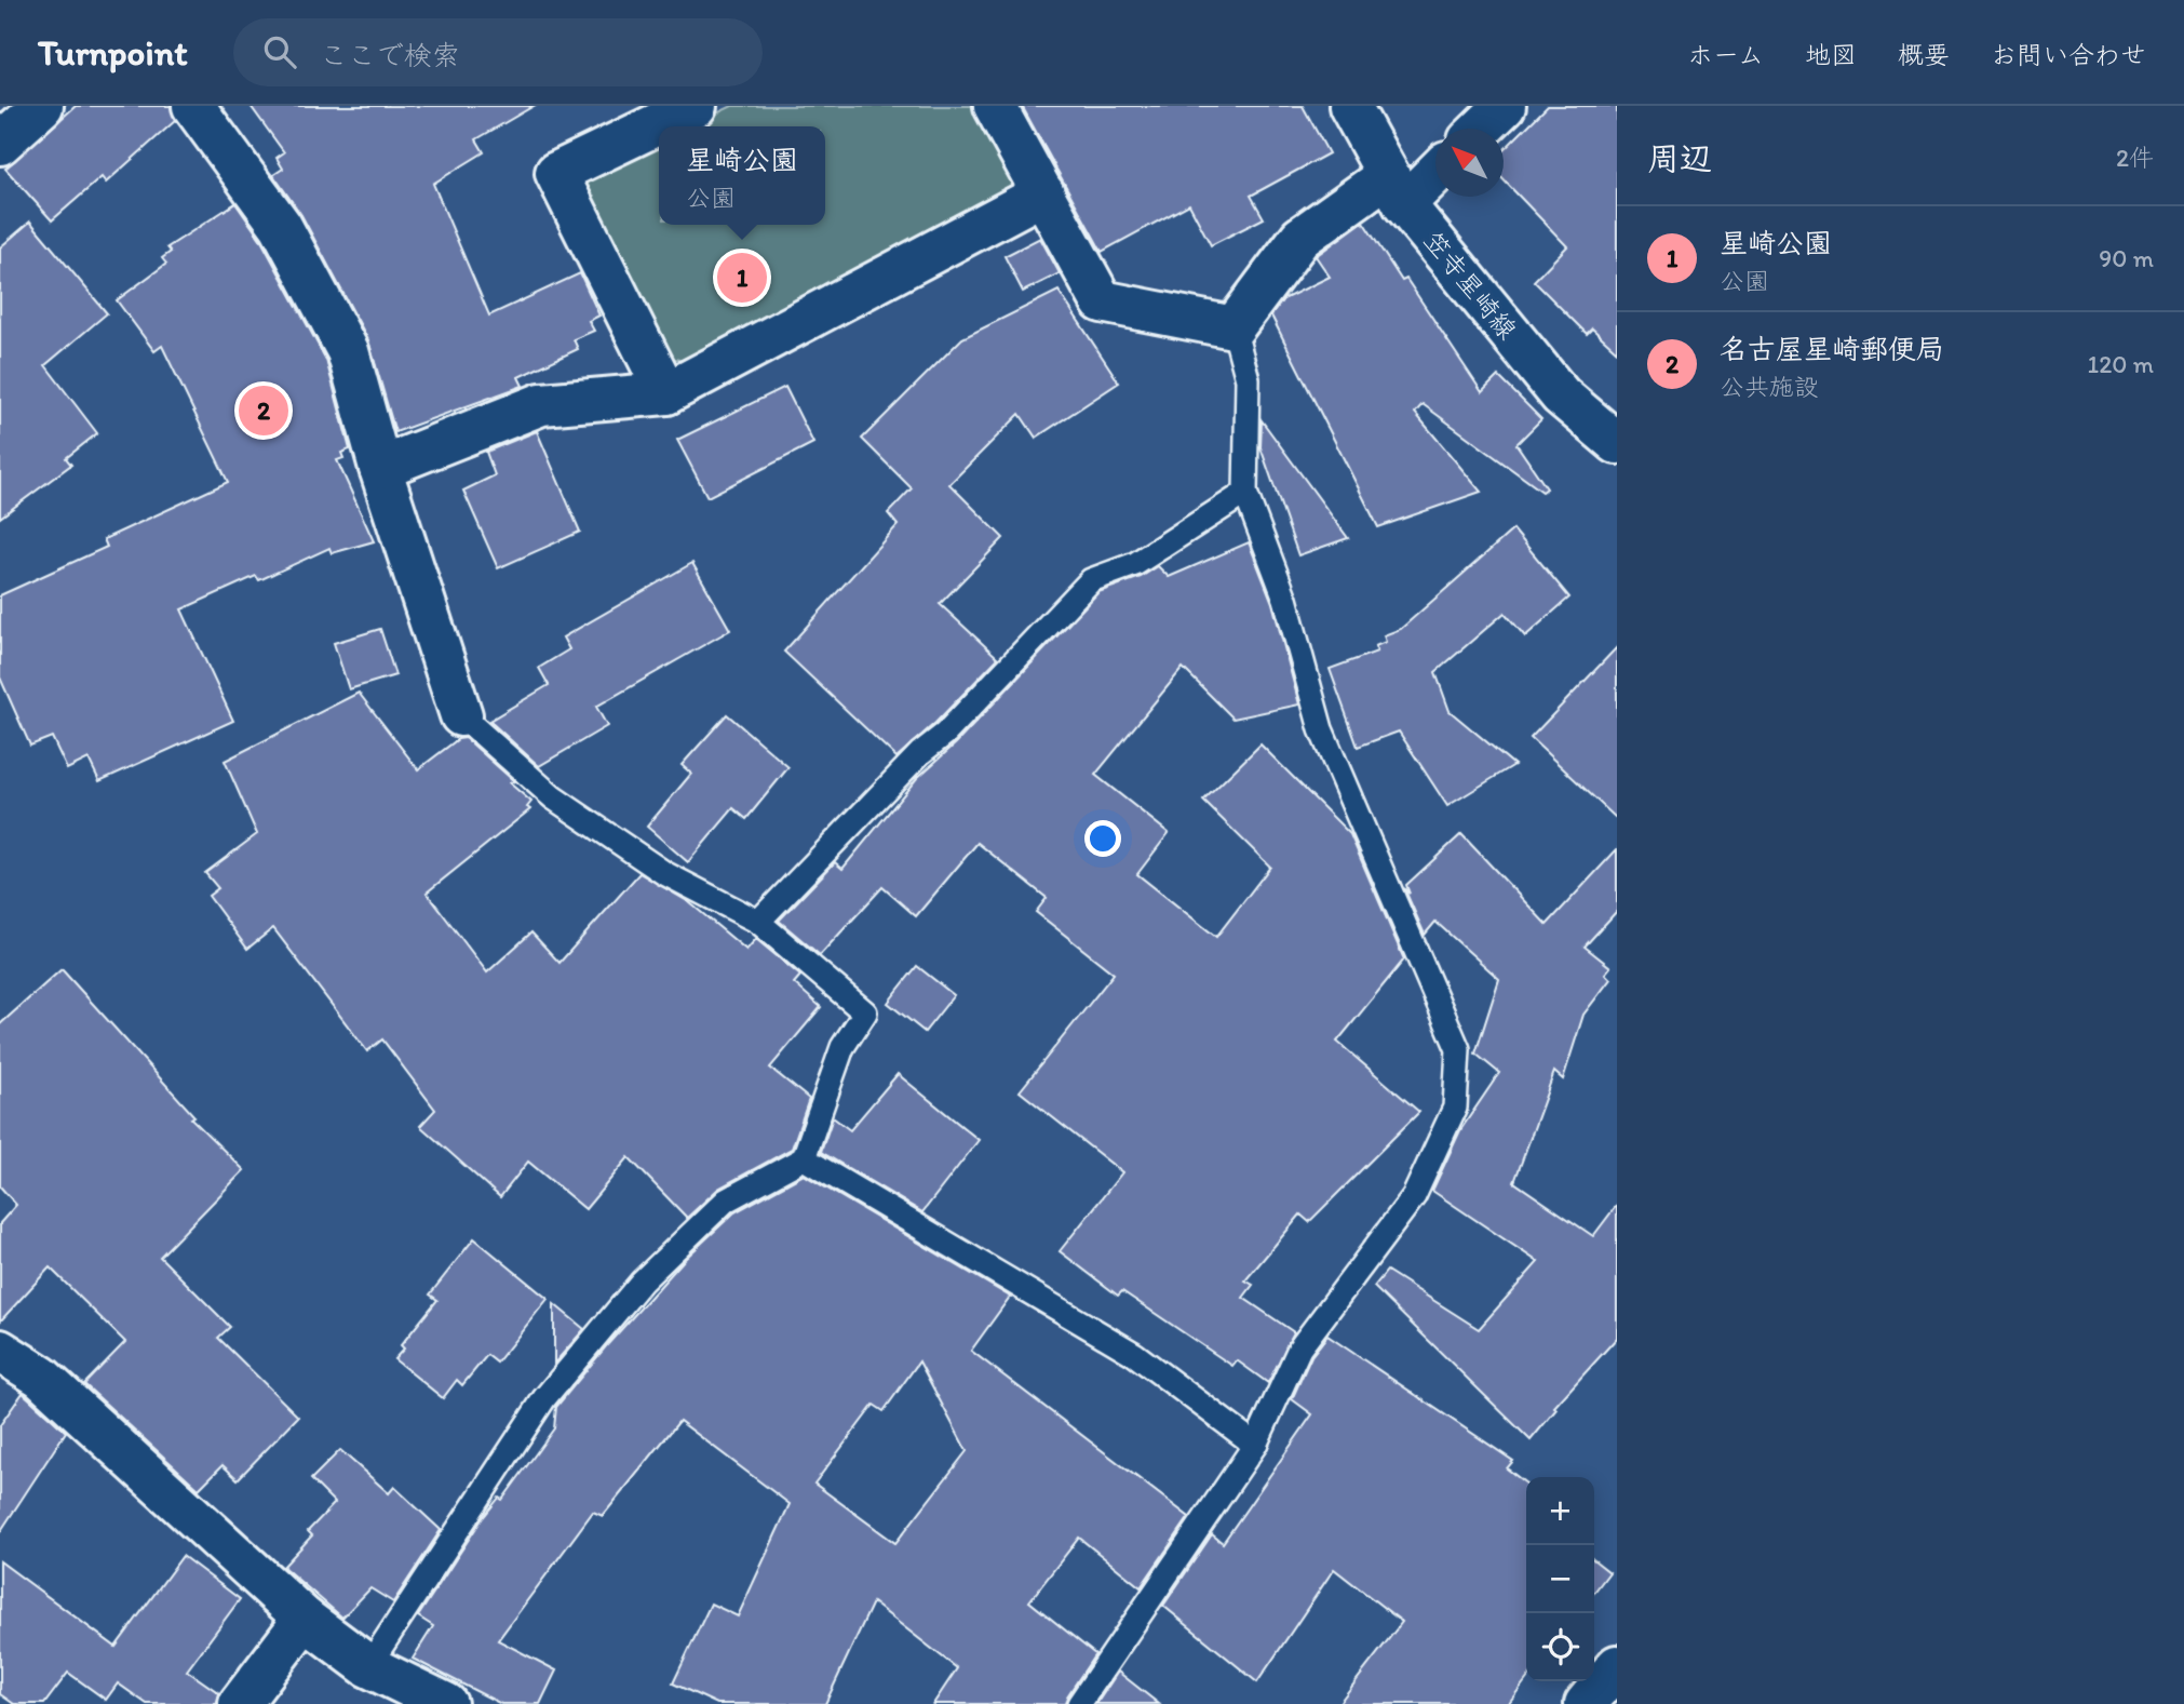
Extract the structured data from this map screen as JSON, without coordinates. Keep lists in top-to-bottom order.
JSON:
{
  "streets": {
    "street": ["笠寺星崎線"]
  },
  "north": "top left",
  "page": {
    "header": "Turnpoint",
    "search": "ここで検索",
    "nav": [
      "ホーム",
      "地図",
      "概要",
      "お問い合わせ"
    ],
    "heading": ["周辺", "2件"],
    "popup": ["星崎公園", "公園"],
    "list": [
      {
        "mark": "1",
        "name": "星崎公園",
        "note": "公園",
        "value": "90 m"
      },
      {
        "mark": "2",
        "name": "名古屋星崎郵便局",
        "note": "公共施設",
        "value": "120 m"
      }
    ],
    "pins": ["1", "2"],
    "map_buttons": ["+", "−"]
  }
}
